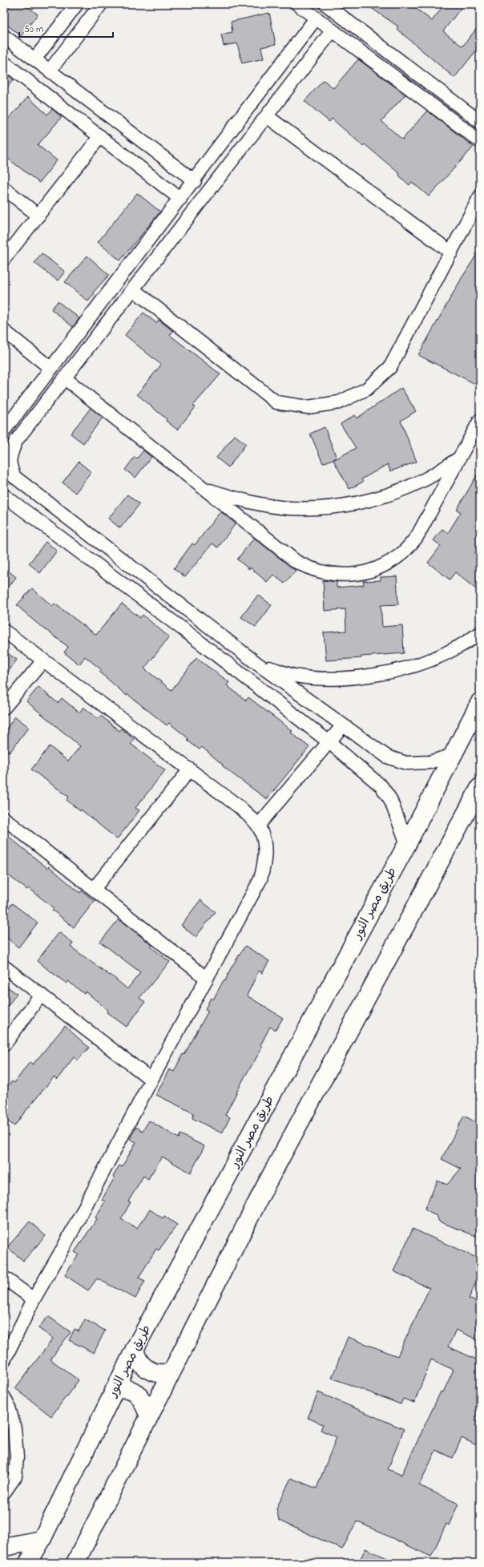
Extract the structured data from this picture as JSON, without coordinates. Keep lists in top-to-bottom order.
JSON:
{
  "streets": {
    "street": ["طريق مصر النور"]
  },
  "scale_bar": "50 m"
}
